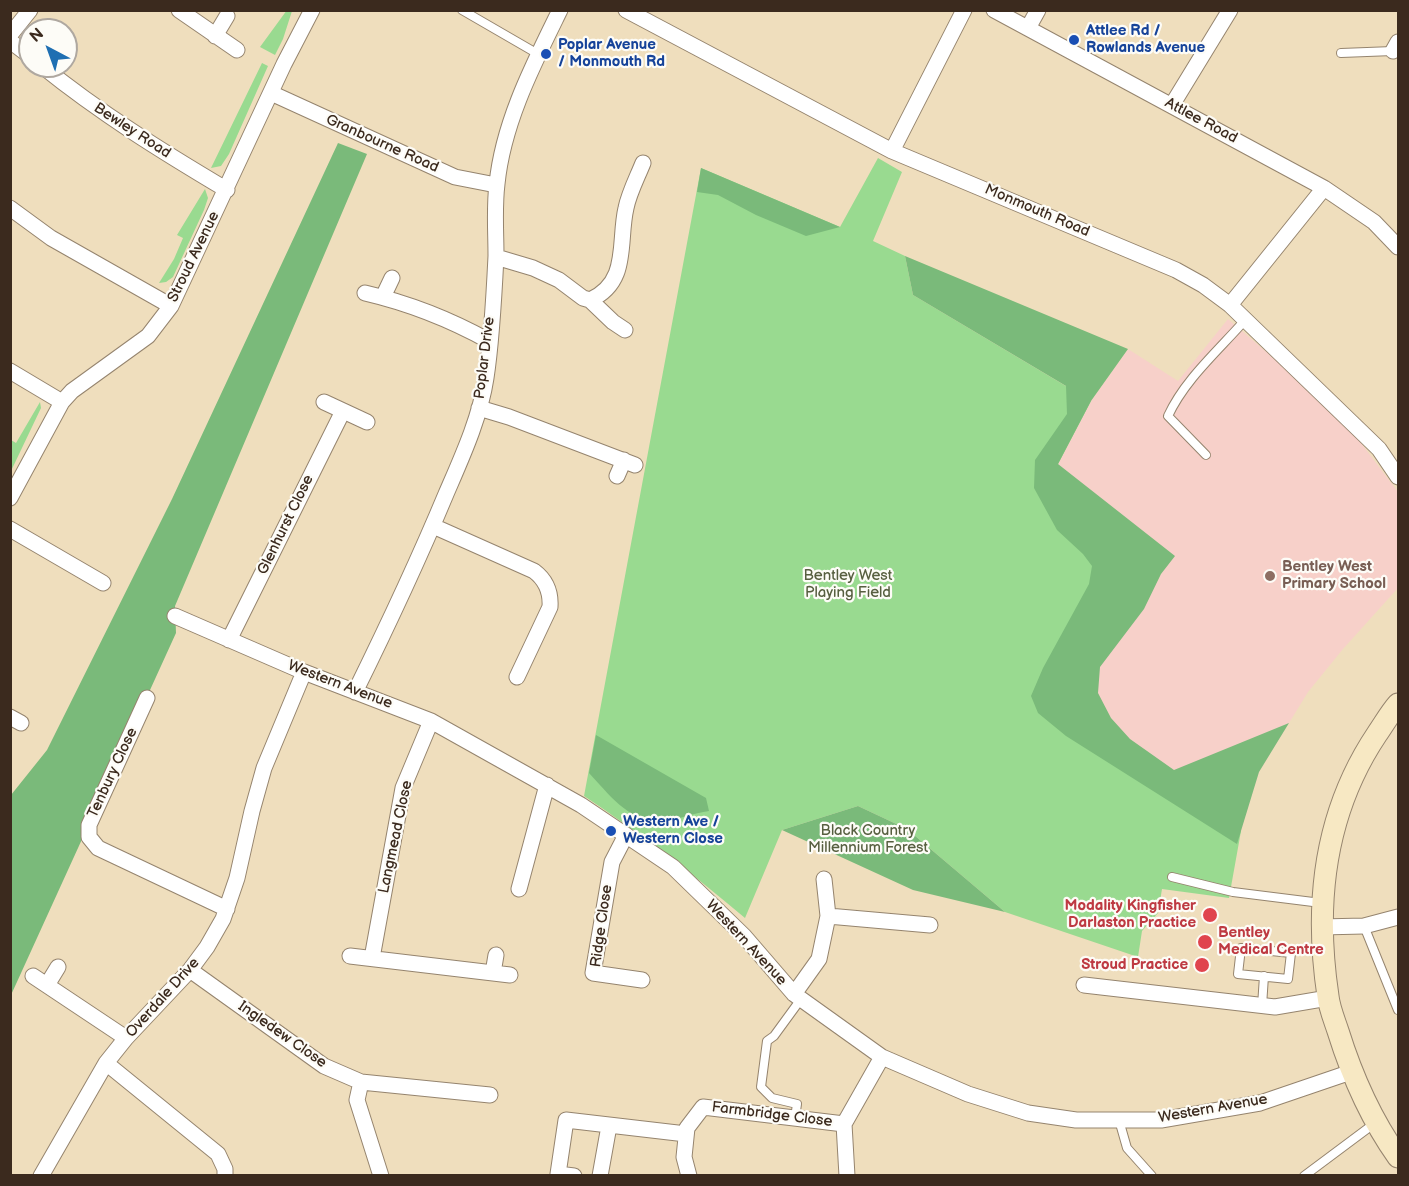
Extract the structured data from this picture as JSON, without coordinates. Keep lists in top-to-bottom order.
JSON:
{
  "streets": {
    "street": [
      "Attlee Road",
      "Bewley Road",
      "Granbourne Road",
      "Monmouth Road",
      "Stroud Avenue",
      "Poplar Drive",
      "Glenhurst Close",
      "Western Avenue",
      "Tenbury Close",
      "Langmead Close",
      "Ridge Close",
      "Overdale Drive",
      "Ingledew Close",
      "Farmbridge Close"
    ]
  },
  "crossings": [
    ["Bewley Road", "Stroud Avenue"],
    ["Granbourne Road", "Stroud Avenue"],
    ["Granbourne Road", "Poplar Drive"],
    ["Poplar Drive", "Western Avenue"],
    ["Glenhurst Close", "Western Avenue"],
    ["Western Avenue", "Langmead Close"],
    ["Western Avenue", "Ridge Close"],
    ["Western Avenue", "Overdale Drive"],
    ["Tenbury Close", "Overdale Drive"],
    ["Overdale Drive", "Ingledew Close"]
  ],
  "parks": ["Bentley West Playing Field", "Black Country Millennium Forest"],
  "places": [
    "Attlee Rd / Rowlands Avenue",
    "Poplar Avenue / Monmouth Rd",
    "Bentley West Primary School",
    "Western Ave / Western Close",
    "Modality Kingfisher Darlaston Practice",
    "Bentley Medical Centre",
    "Stroud Practice"
  ],
  "north": "top left"
}
